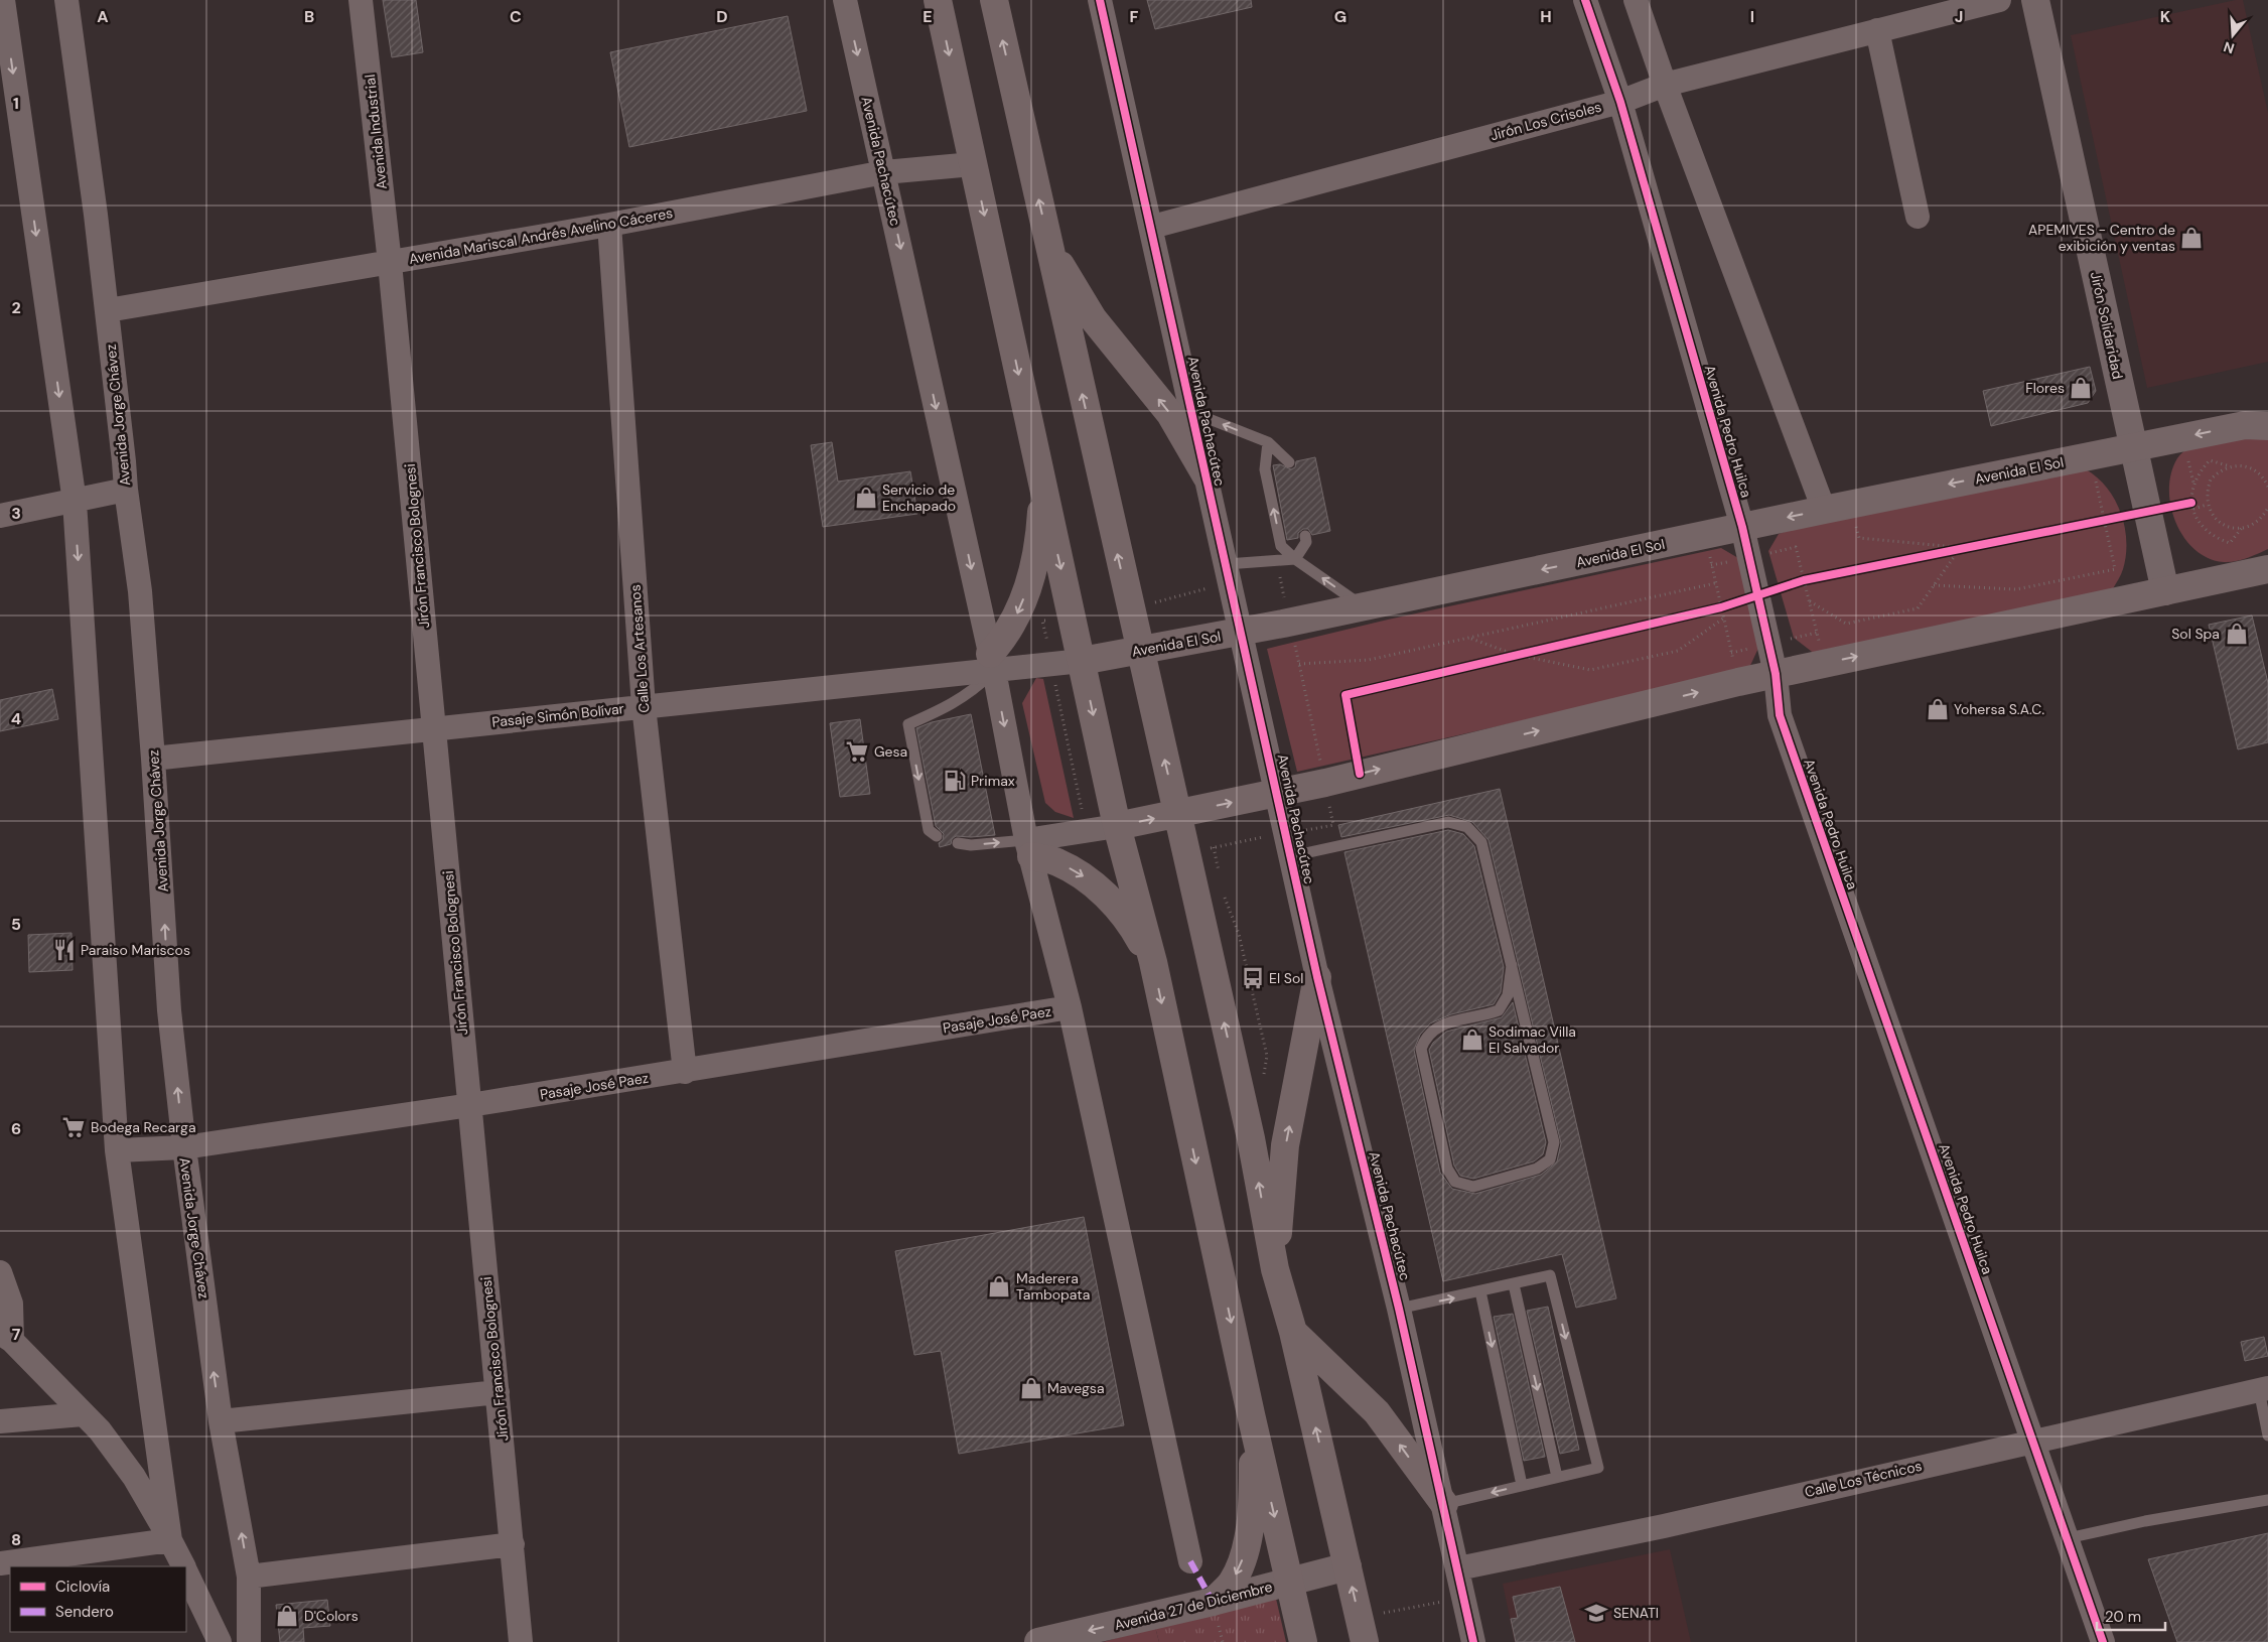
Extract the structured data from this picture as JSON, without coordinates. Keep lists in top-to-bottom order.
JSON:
{
  "streets": {
    "main road": ["Avenida El Sol"],
    "street": [
      "Jirón Los Crisoles",
      "Avenida Industrial",
      "Avenida Pachacútec",
      "Avenida Mariscal Andrés Avelino Cáceres",
      "Jirón Solidaridad",
      "Avenida Jorge Chávez",
      "Avenida Pedro Huilca",
      "Jirón Francisco Bolognesi",
      "Calle Los Artesanos",
      "Pasaje Simón Bolívar",
      "Pasaje José Paez",
      "Calle Los Técnicos",
      "Avenida 27 de Diciembre"
    ]
  },
  "crossings": [
    ["Jirón Los Crisoles", "Avenida Pachacútec"],
    ["Jirón Los Crisoles", "Avenida Pedro Huilca"],
    ["Avenida Industrial", "Avenida Mariscal Andrés Avelino Cáceres"],
    ["Avenida Industrial", "Jirón Francisco Bolognesi"],
    ["Avenida Pachacútec", "Avenida Mariscal Andrés Avelino Cáceres"],
    ["Avenida Pachacútec", "Avenida El Sol"],
    ["Avenida Pachacútec", "Pasaje Simón Bolívar"],
    ["Avenida Pachacútec", "Pasaje José Paez"],
    ["Avenida Pachacútec", "Calle Los Técnicos"],
    ["Avenida Mariscal Andrés Avelino Cáceres", "Avenida Jorge Chávez"],
    ["Avenida Mariscal Andrés Avelino Cáceres", "Jirón Francisco Bolognesi"],
    ["Avenida Mariscal Andrés Avelino Cáceres", "Calle Los Artesanos"],
    ["Jirón Solidaridad", "Avenida El Sol"],
    ["Avenida Jorge Chávez", "Pasaje Simón Bolívar"],
    ["Avenida Jorge Chávez", "Pasaje José Paez"],
    ["Avenida Pedro Huilca", "Avenida El Sol"],
    ["Avenida Pedro Huilca", "Calle Los Técnicos"],
    ["Avenida El Sol", "Pasaje Simón Bolívar"],
    ["Jirón Francisco Bolognesi", "Pasaje Simón Bolívar"],
    ["Jirón Francisco Bolognesi", "Pasaje José Paez"],
    ["Calle Los Artesanos", "Pasaje Simón Bolívar"],
    ["Calle Los Artesanos", "Pasaje José Paez"]
  ],
  "one_way": ["Avenida 27 de Diciembre"],
  "places": {
    "shop": [
      "APEMIVES - Centro de exibición y ventas",
      "Flores",
      "Servicio de Enchapado",
      "Sol Spa",
      "Yohersa S.A.C.",
      "Sodimac Villa El Salvador",
      "Maderera Tambopata",
      "Mavegsa",
      "D'Colors"
    ],
    "supermarket": ["Gesa", "Bodega Recarga"],
    "fuel station": ["Primax"],
    "restaurant": ["Paraiso Mariscos"],
    "bus stop": ["El Sol"],
    "school or university": ["SENATI"]
  },
  "legend": ["Ciclovía", "Sendero"],
  "scale_bar": "20 m",
  "north": "bottom",
  "grid": {
    "columns": [
      "A",
      "B",
      "C",
      "D",
      "E",
      "F",
      "G",
      "H",
      "I",
      "J",
      "K"
    ],
    "rows": [
      "1",
      "2",
      "3",
      "4",
      "5",
      "6",
      "7",
      "8"
    ]
  }
}
